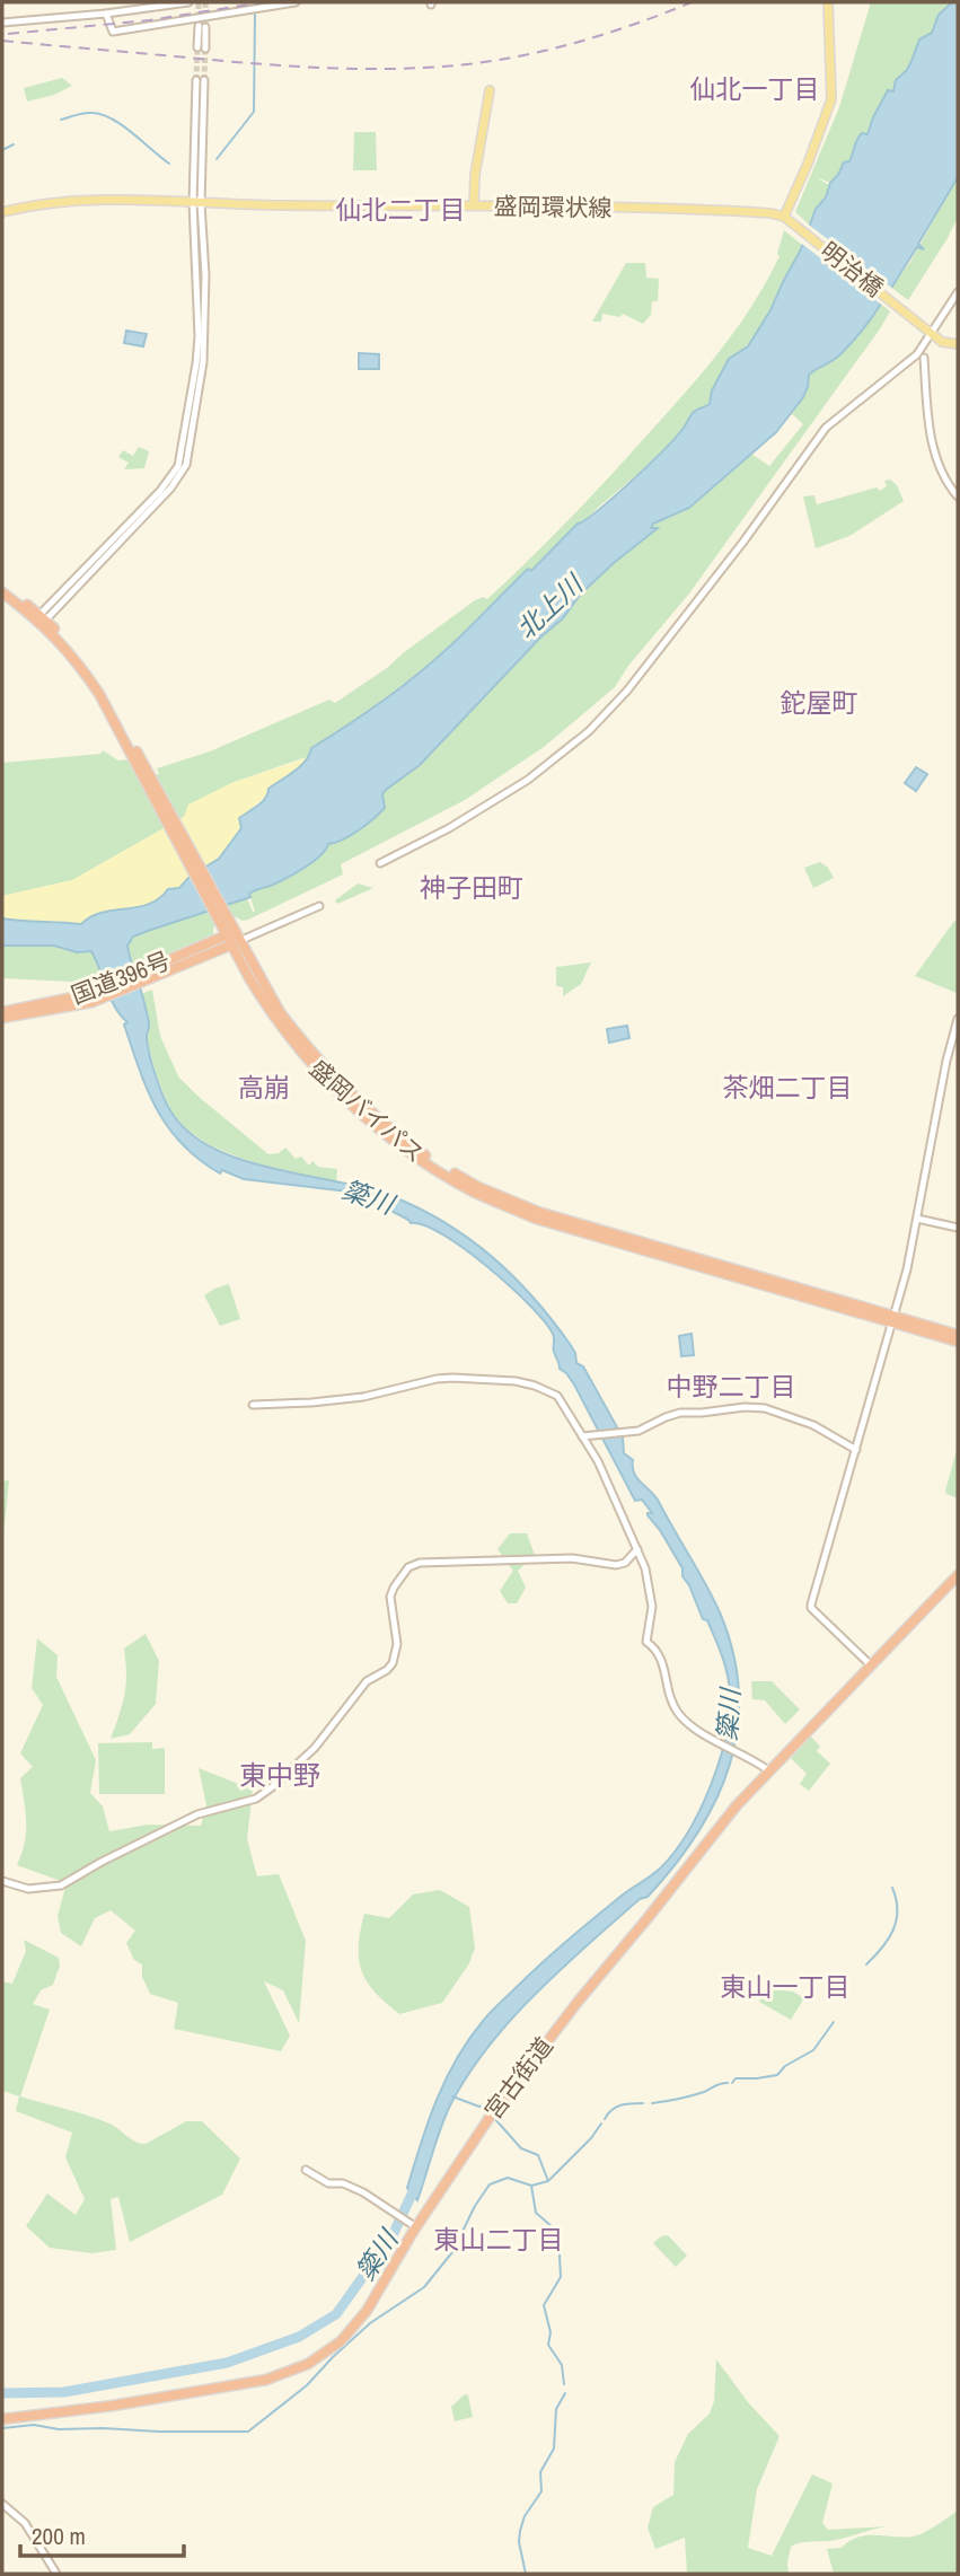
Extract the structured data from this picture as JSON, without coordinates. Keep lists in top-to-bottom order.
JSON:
{
  "streets": {
    "highway": ["国道396号", "盛岡バイパス", "宮古街道"],
    "main road": ["盛岡環状線", "明治橋"]
  },
  "crossings": [
    ["盛岡環状線", "明治橋"],
    ["国道396号", "盛岡バイパス"]
  ],
  "districts": [
    "仙北一丁目",
    "仙北二丁目",
    "鉈屋町",
    "神子田町",
    "高崩",
    "茶畑二丁目",
    "中野二丁目",
    "東中野",
    "東山一丁目",
    "東山二丁目"
  ],
  "water": ["北上川", "簗川"],
  "scale_bar": "200 m"
}
